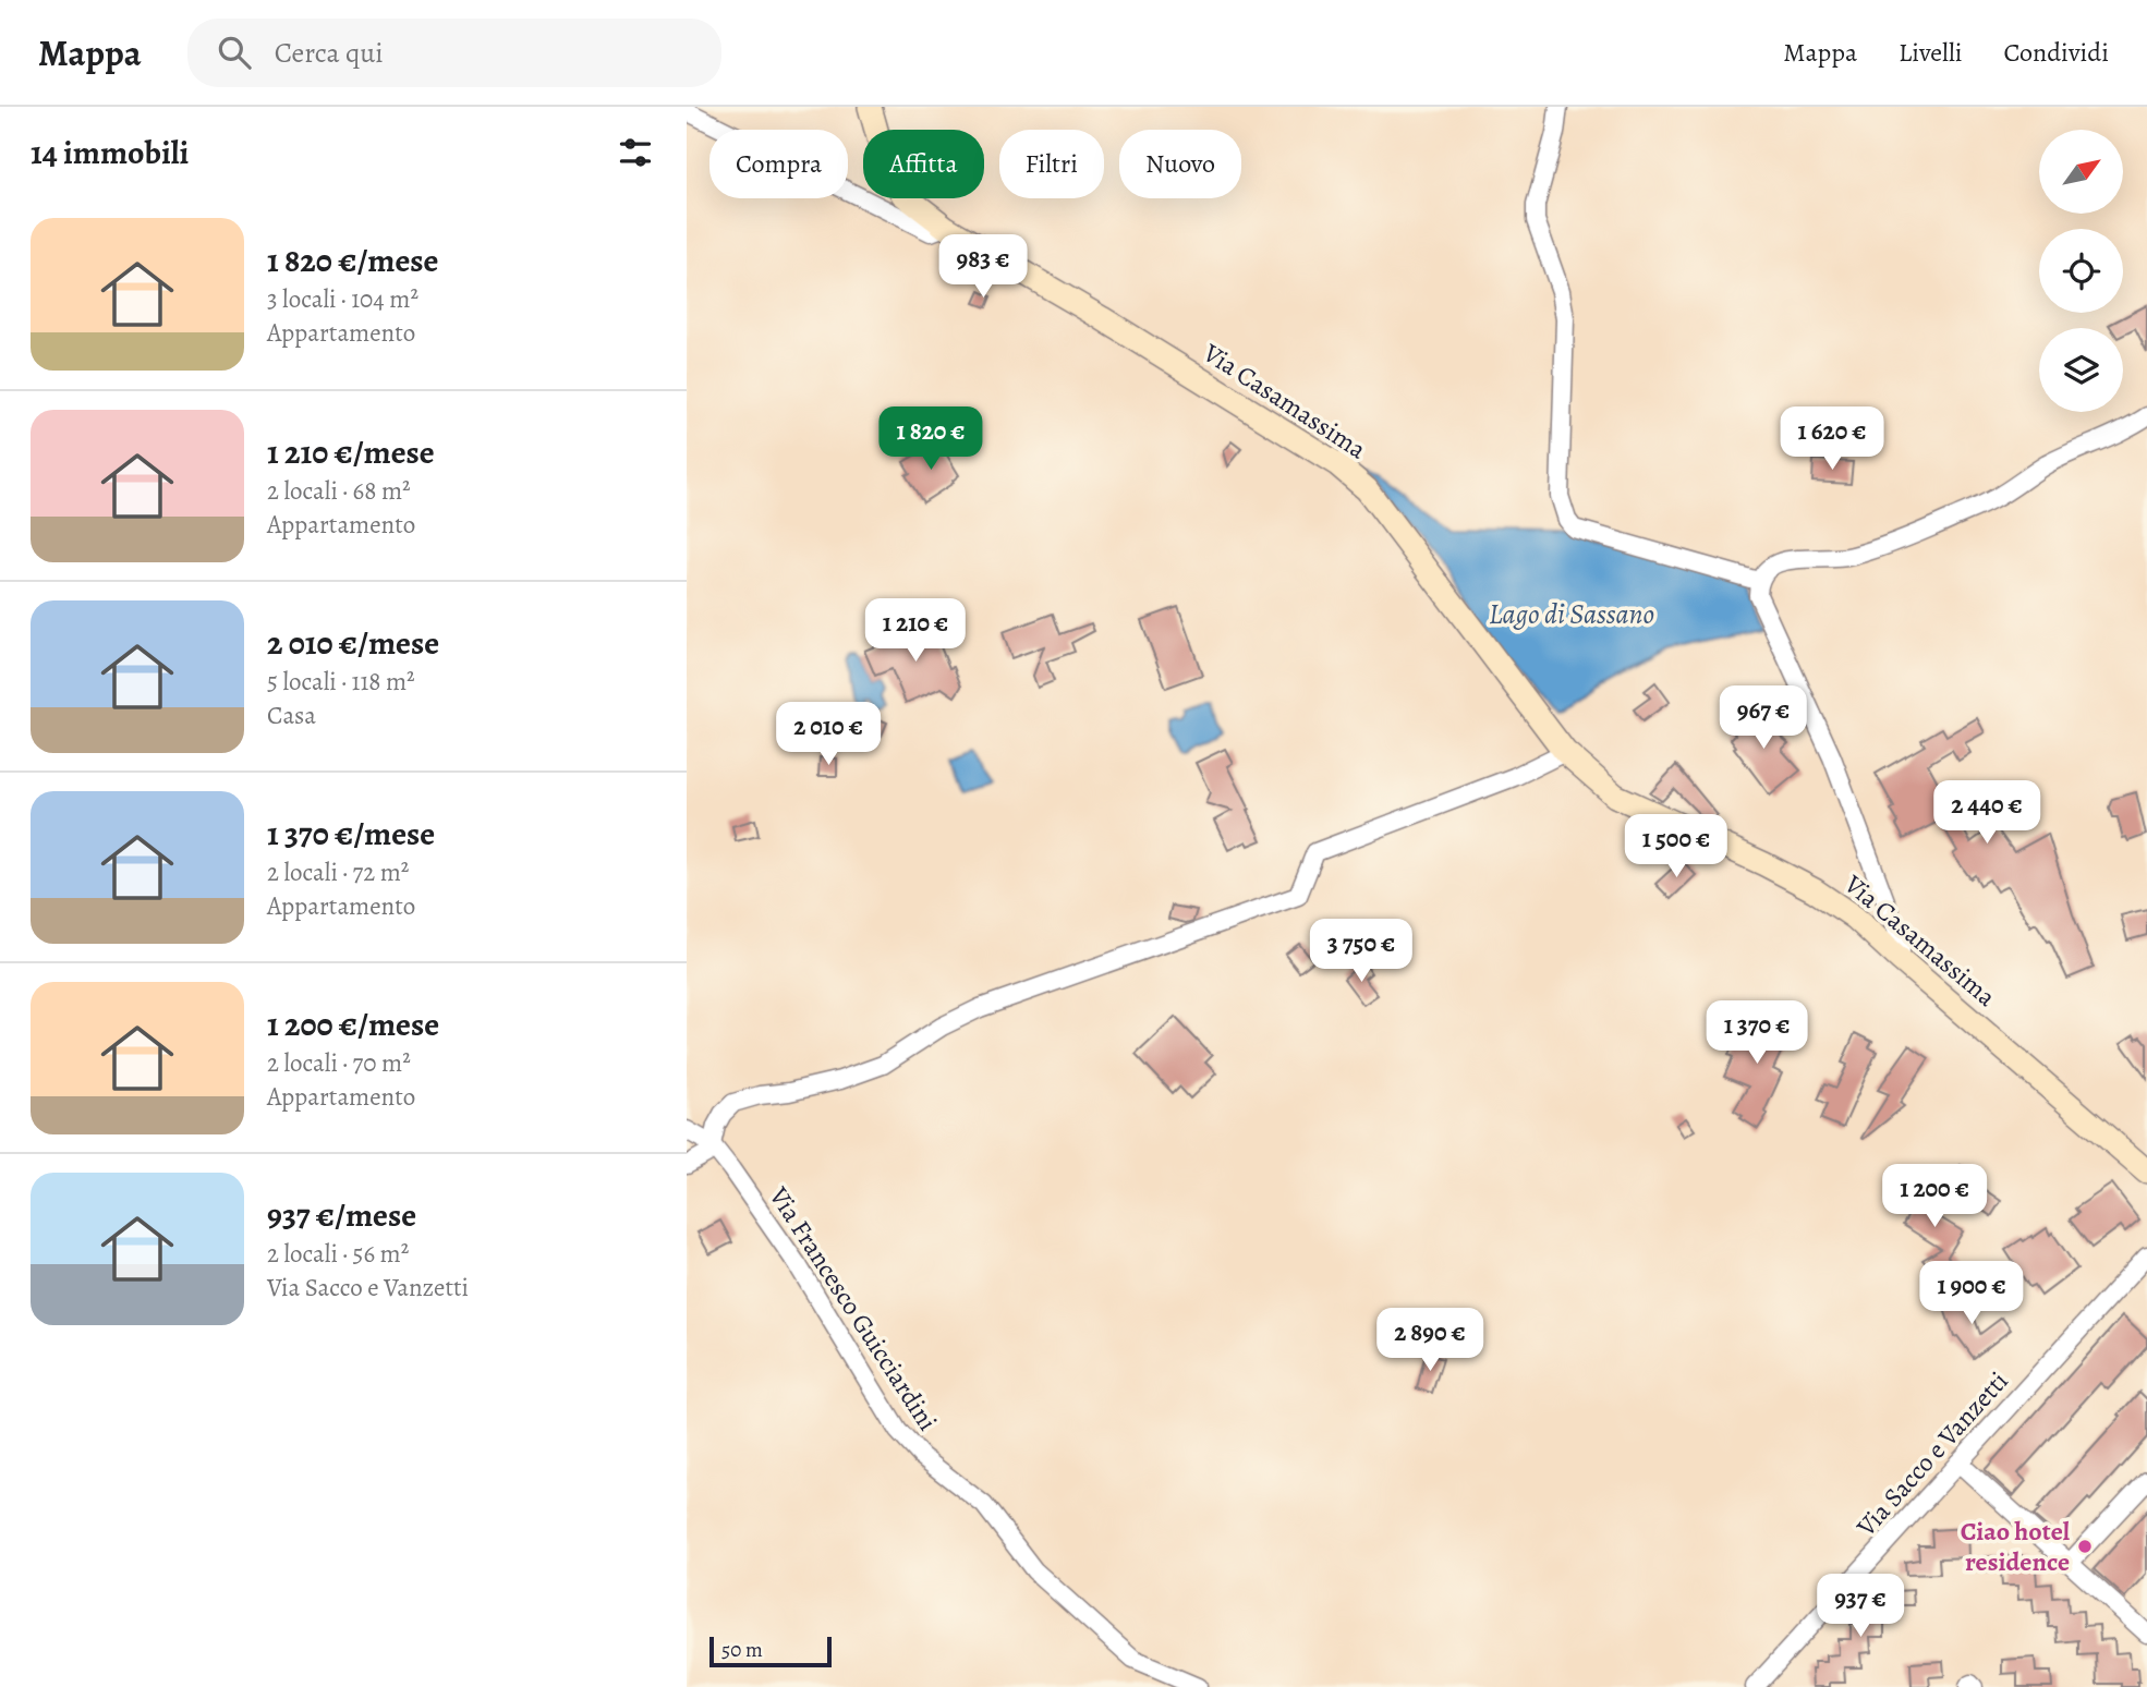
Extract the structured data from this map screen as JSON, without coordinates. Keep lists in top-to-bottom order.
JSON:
{
  "streets": {
    "main road": ["Via Casamassima"],
    "street": ["Via Francesco Guicciardini", "Via Sacco e Vanzetti"]
  },
  "water": ["Lago di Sassano"],
  "places": ["Ciao hotel residence"],
  "scale_bar": "50 m",
  "north": "top right",
  "page": {
    "header": "Mappa",
    "search": "Cerca qui",
    "nav": ["Mappa", "Livelli", "Condividi"],
    "heading": "14 immobili",
    "chip": [
      "Compra",
      "Affitta",
      "Filtri",
      "Nuovo"
    ],
    "list": [
      {
        "name": "1 820 €/mese",
        "note": "3 locali · 104 m² · Appartamento"
      },
      {
        "name": "1 210 €/mese",
        "note": "2 locali · 68 m² · Appartamento"
      },
      {
        "name": "2 010 €/mese",
        "note": "5 locali · 118 m² · Casa"
      },
      {
        "name": "1 370 €/mese",
        "note": "2 locali · 72 m² · Appartamento"
      },
      {
        "name": "1 200 €/mese",
        "note": "2 locali · 70 m² · Appartamento"
      },
      {
        "name": "937 €/mese",
        "note": "2 locali · 56 m² · Via Sacco e Vanzetti"
      }
    ],
    "price": [
      "983 €",
      "1 820 €",
      "1 620 €",
      "1 210 €",
      "967 €",
      "2 010 €",
      "2 440 €",
      "1 500 €",
      "3 750 €",
      "1 370 €",
      "1 200 €",
      "1 900 €",
      "2 890 €",
      "937 €"
    ],
    "scale": "50 m"
  }
}
